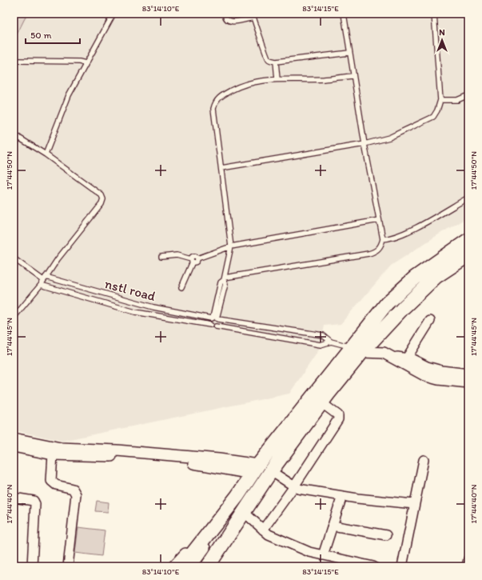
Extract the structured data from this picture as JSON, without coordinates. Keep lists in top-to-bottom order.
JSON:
{
  "streets": {
    "lane": ["nstl road"]
  },
  "scale_bar": "50 m",
  "north": "top",
  "coordinates": [
    "83°14'10\"E",
    "83°14'15\"E",
    "17°44'50\"N",
    "17°44'45\"N",
    "17°44'40\"N"
  ]
}
